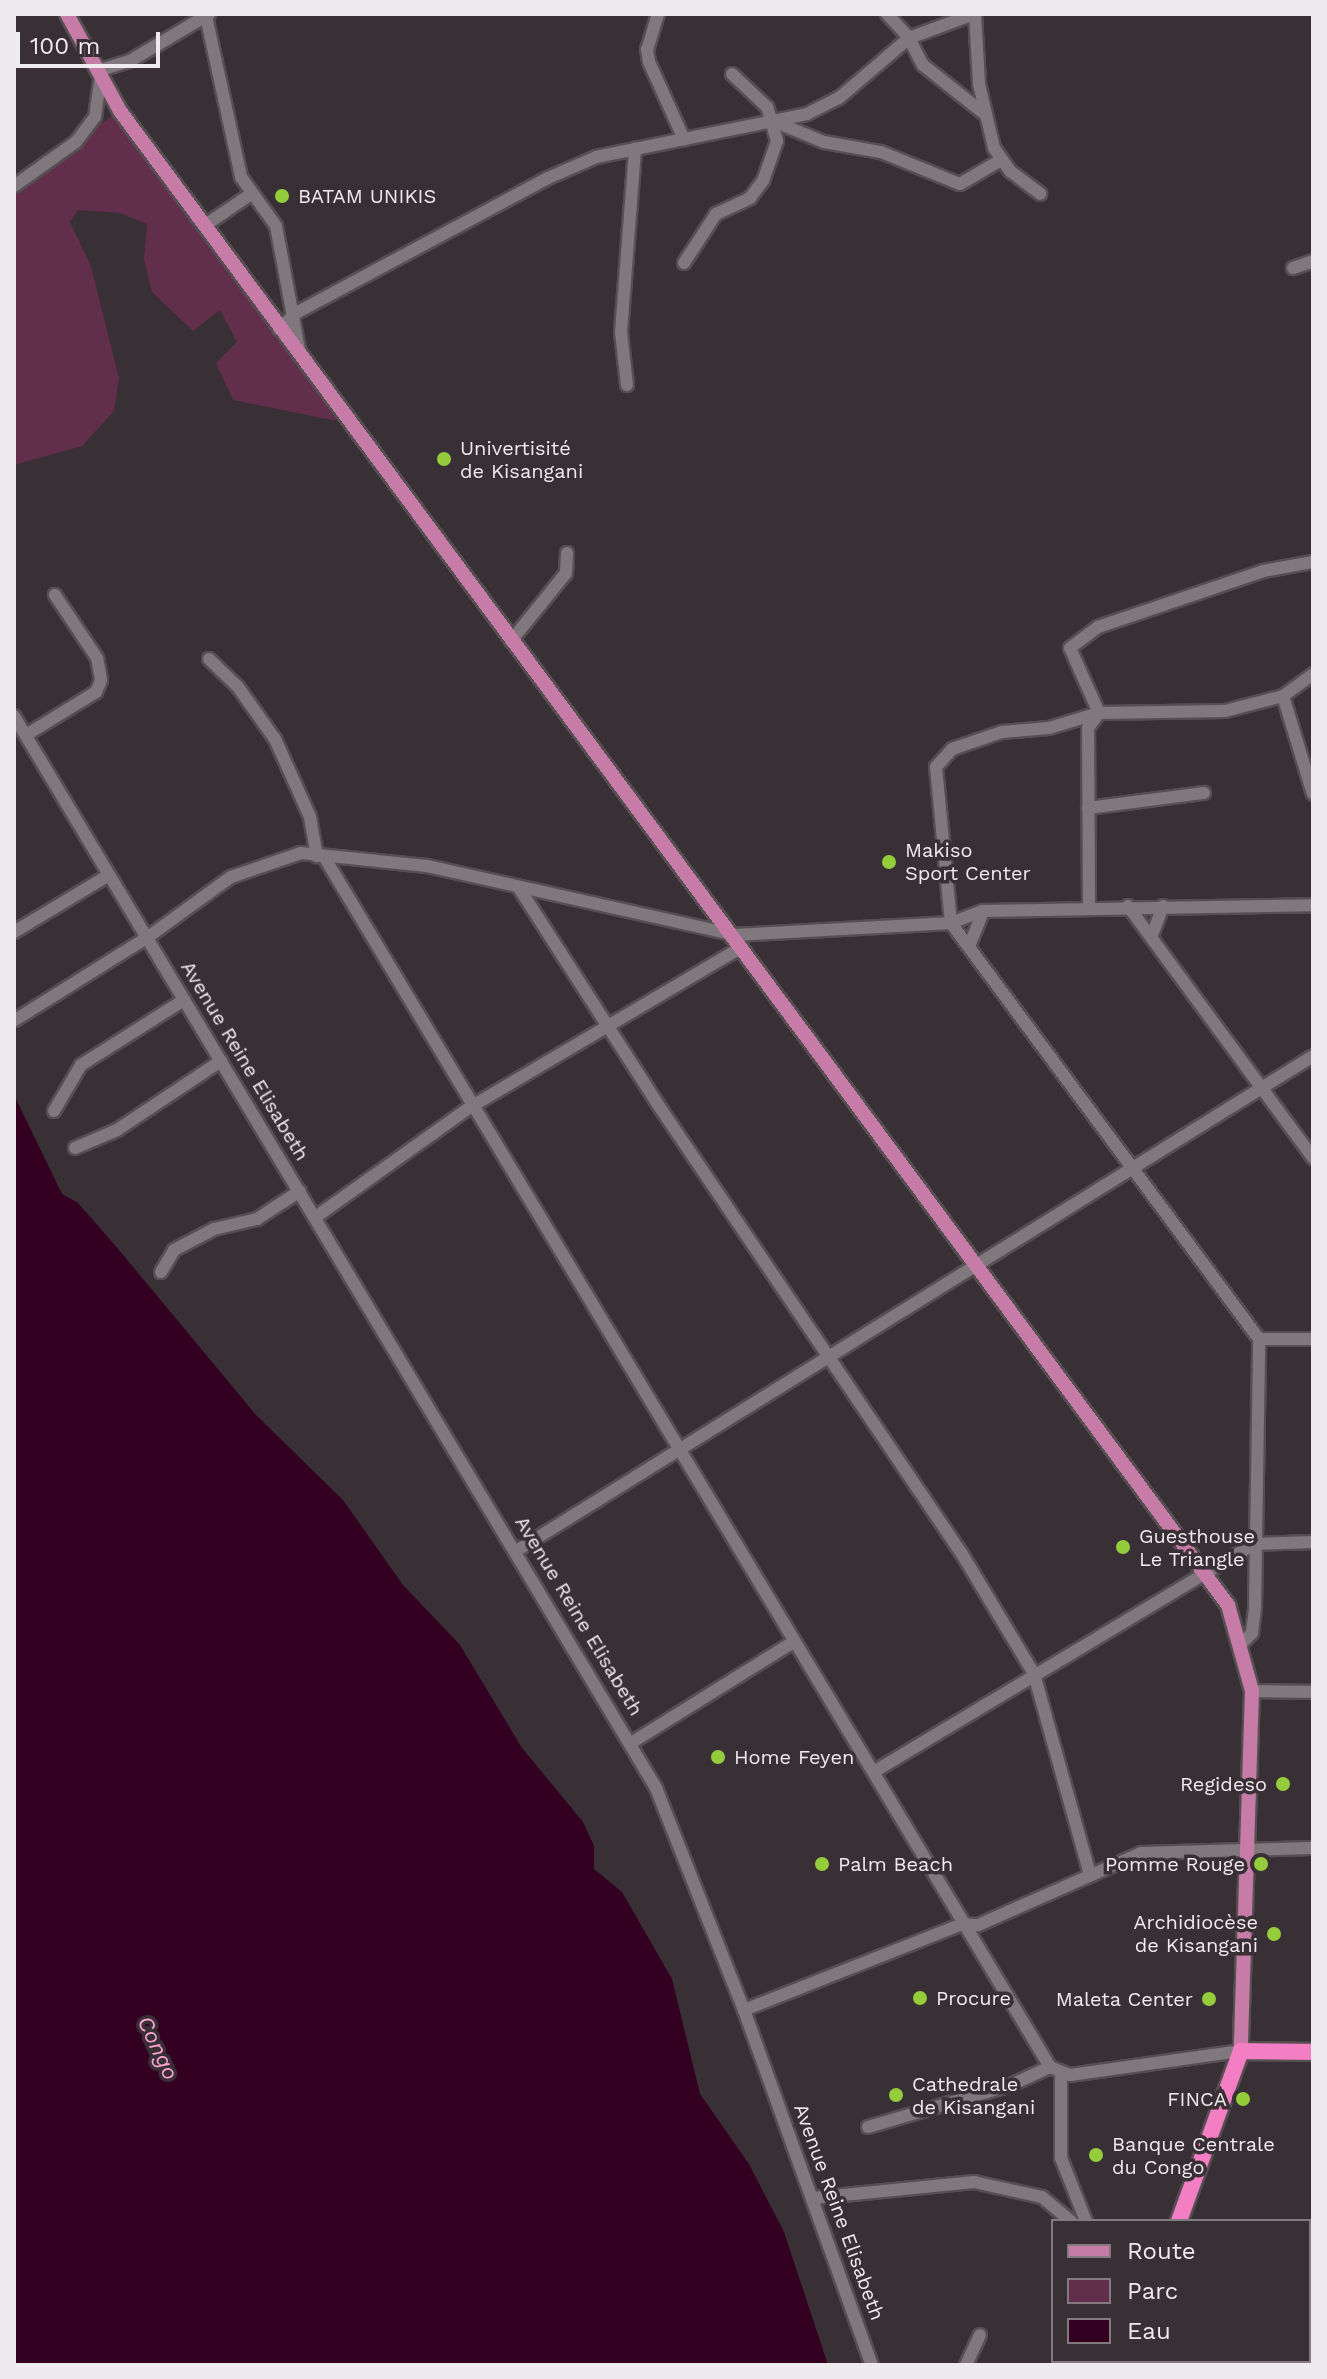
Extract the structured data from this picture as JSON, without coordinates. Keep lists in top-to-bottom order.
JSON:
{
  "streets": {
    "street": ["Avenue Reine Elisabeth"]
  },
  "water": ["Congo"],
  "places": [
    "BATAM UNIKIS",
    "Univertisité de Kisangani",
    "Makiso Sport Center",
    "Guesthouse Le Triangle",
    "Home Feyen",
    "Regideso",
    "Palm Beach",
    "Pomme Rouge",
    "Archidiocèse de Kisangani",
    "Procure",
    "Maleta Center",
    "Cathedrale de Kisangani",
    "FINCA",
    "Banque Centrale du Congo"
  ],
  "legend": ["Route", "Parc", "Eau"],
  "scale_bar": "100 m"
}
